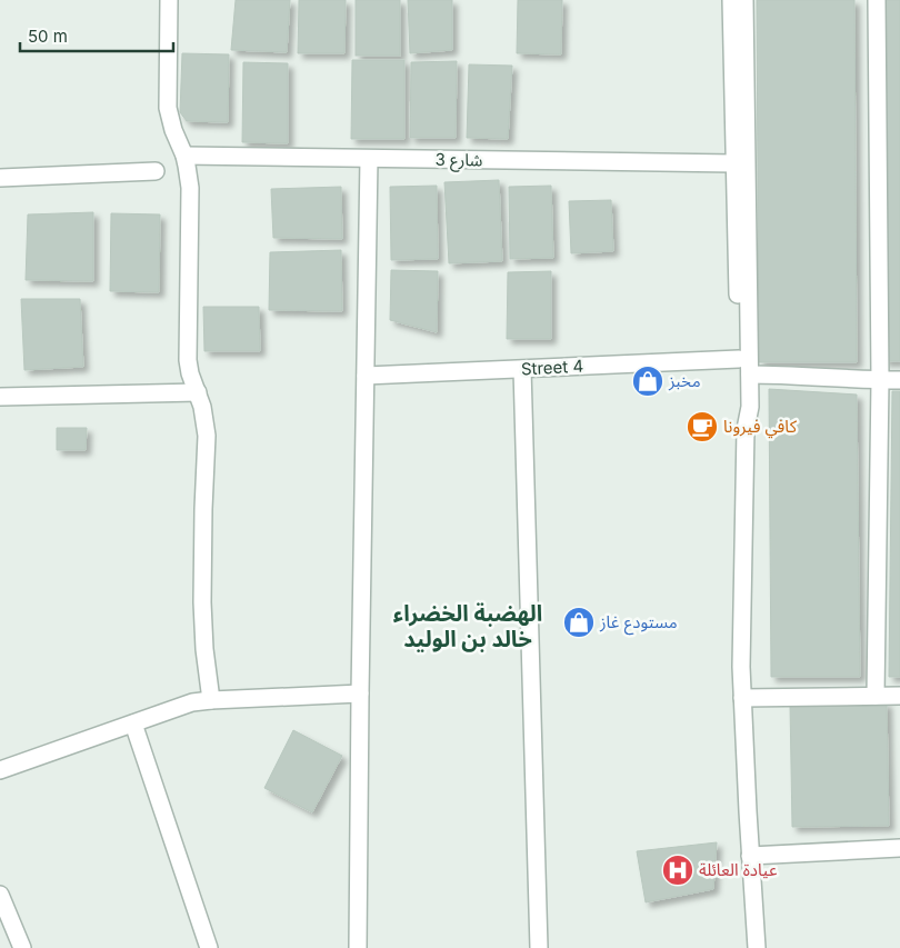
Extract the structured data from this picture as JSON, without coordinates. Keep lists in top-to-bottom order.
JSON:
{
  "streets": {
    "street": ["شارع 3", "Street 4"]
  },
  "districts": ["الهضبة الخضراء خالد بن الوليد"],
  "places": {
    "shop": ["مخبز", "مستودع غاز"],
    "cafe": ["كافي فيرونا"],
    "hospital": ["عيادة العائلة"]
  },
  "scale_bar": "50 m"
}
